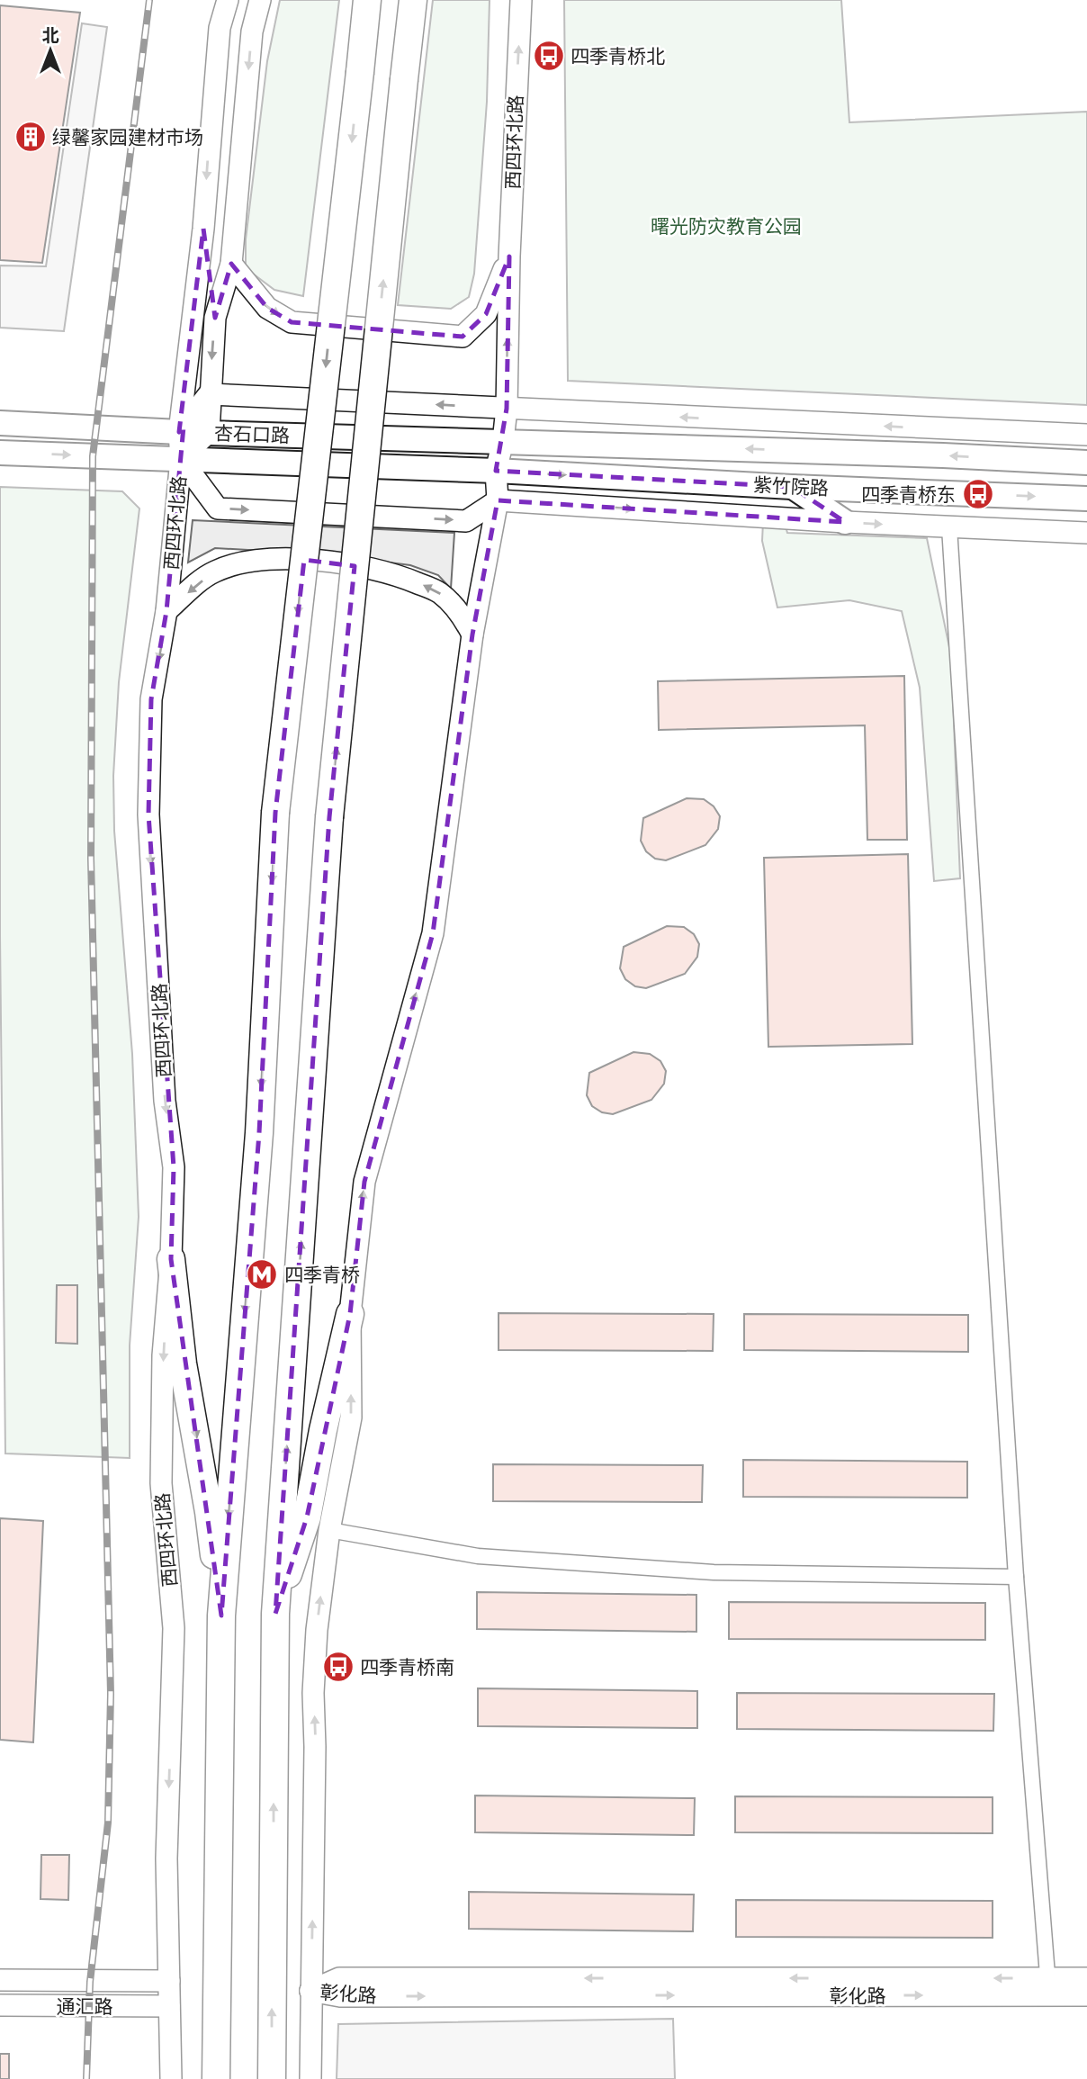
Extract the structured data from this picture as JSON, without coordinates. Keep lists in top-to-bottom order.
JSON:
{
  "streets": {
    "main road": ["杏石口路", "紫竹院路"],
    "street": ["西四环北路", "彰化路", "通汇路"]
  },
  "crossings": [
    ["西四环北路", "杏石口路"],
    ["西四环北路", "紫竹院路"],
    ["西四环北路", "彰化路"],
    ["西四环北路", "通汇路"],
    ["杏石口路", "紫竹院路"]
  ],
  "parks": ["曙光防灾教育公园"],
  "places": {
    "bus stop": ["四季青桥北", "四季青桥东", "四季青桥南"],
    "building": ["绿馨家园建材市场"],
    "metro station": ["四季青桥"]
  },
  "north": "top"
}
